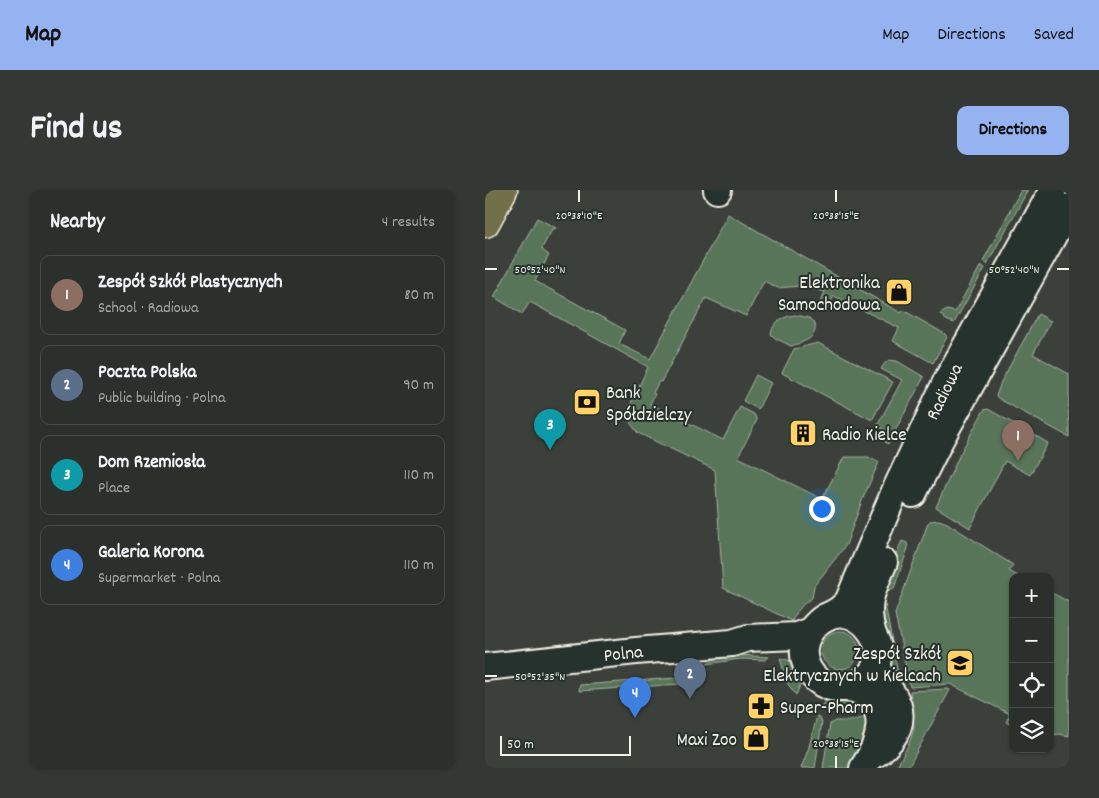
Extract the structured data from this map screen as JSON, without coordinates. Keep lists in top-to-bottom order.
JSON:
{
  "streets": {
    "street": ["Radiowa", "Polna"]
  },
  "crossings": [
    ["Radiowa", "Polna"]
  ],
  "places": {
    "shop": ["Elektronika Samochodowa", "Maxi Zoo"],
    "bank": ["Bank Spółdzielczy"],
    "building": ["Radio Kielce"],
    "school or university": ["Zespół Szkół Elektrycznych w Kielcach"],
    "pharmacy": ["Super-Pharm"]
  },
  "scale_bar": "50 m",
  "page": {
    "header": "Map",
    "nav": ["Map", "Directions", "Saved"],
    "title": "Find us",
    "buttons": "Directions",
    "heading": ["Nearby", "4 results"],
    "list": [
      {
        "mark": "1",
        "name": "Zespół Szkół Plastycznych",
        "note": "School · Radiowa",
        "value": "80 m"
      },
      {
        "mark": "2",
        "name": "Poczta Polska",
        "note": "Public building · Polna",
        "value": "90 m"
      },
      {
        "mark": "3",
        "name": "Dom Rzemiosła",
        "note": "Place",
        "value": "110 m"
      },
      {
        "mark": "4",
        "name": "Galeria Korona",
        "note": "Supermarket · Polna",
        "value": "110 m"
      }
    ],
    "pins": [
      "3",
      "1",
      "2",
      "4"
    ],
    "map_buttons": ["+", "−"],
    "scale": "50 m"
  },
  "coordinates": [
    "20°38'10\"E",
    "20°38'15\"E",
    "50°52'40\"N",
    "50°52'35\"N"
  ]
}
